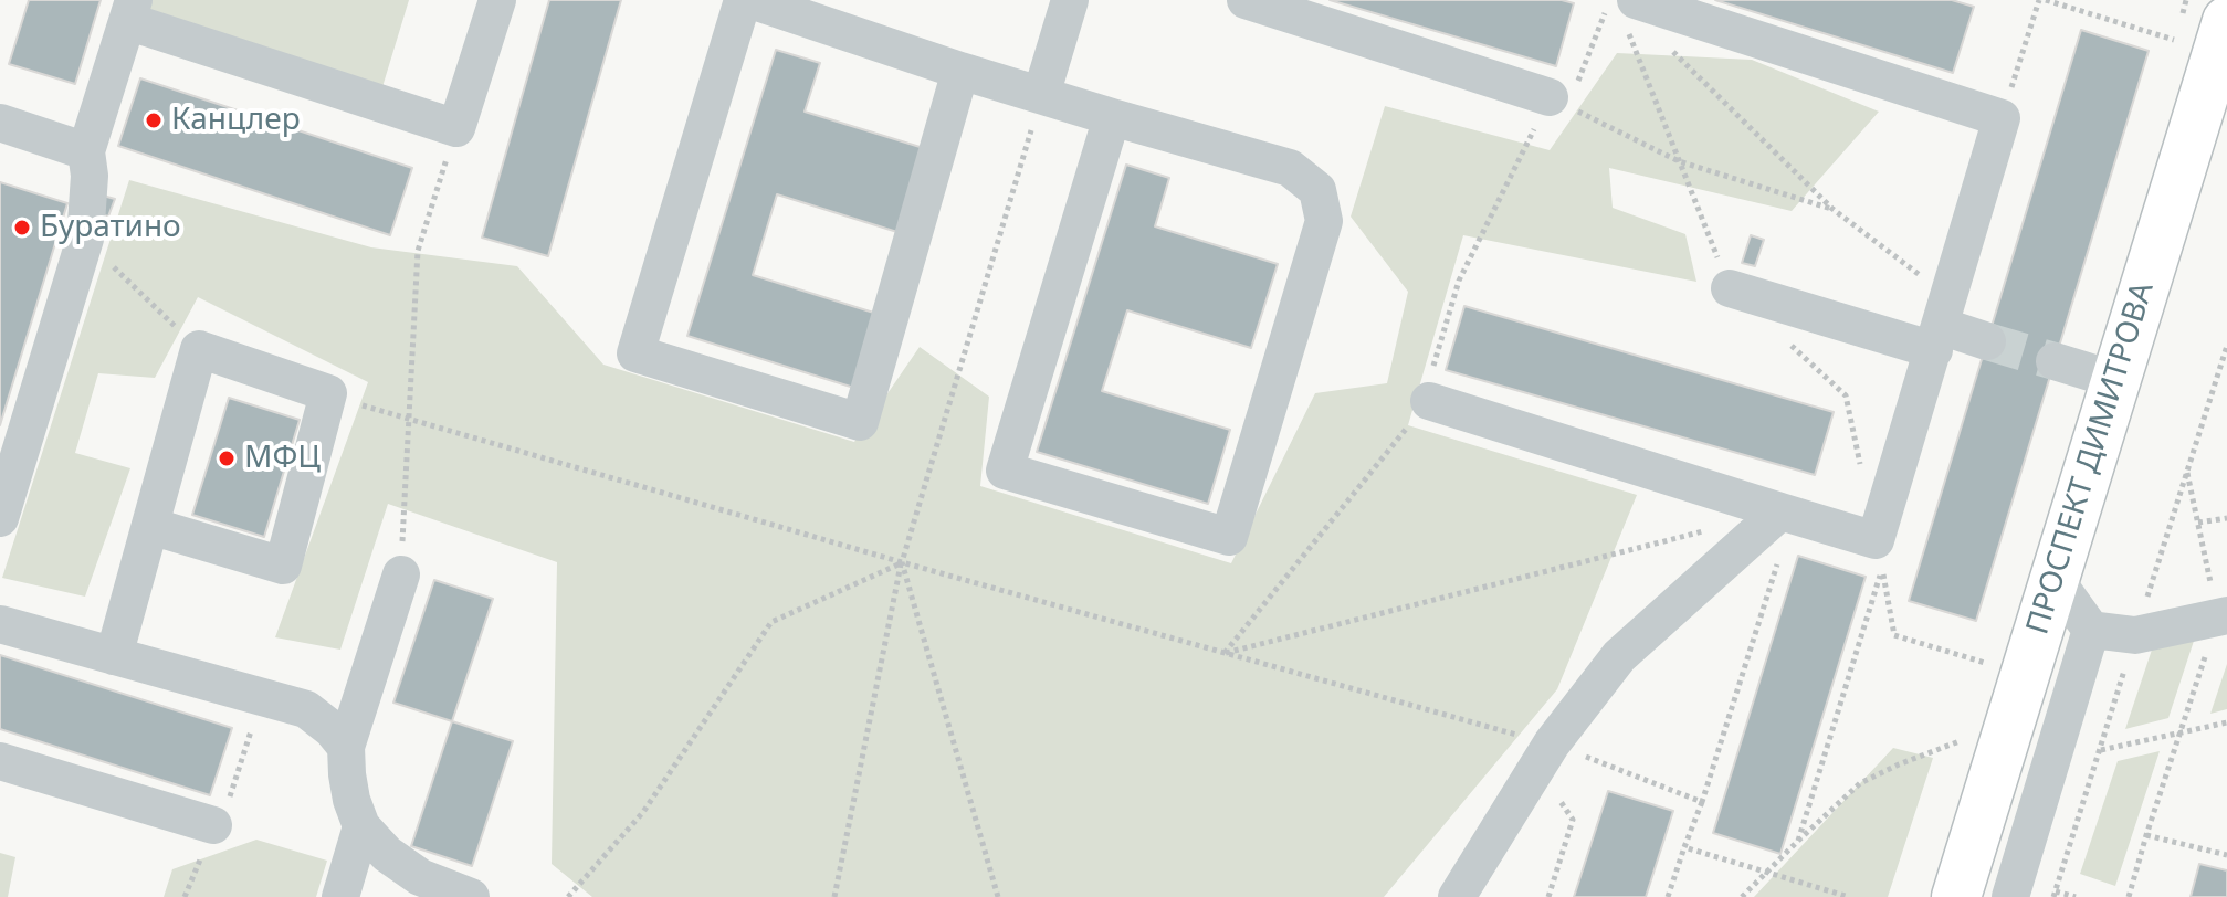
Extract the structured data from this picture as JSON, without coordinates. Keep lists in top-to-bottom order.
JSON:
{
  "streets": {
    "main road": ["ПРОСПЕКТ ДИМИТРОВА"]
  },
  "places": ["Канцлер", "Буратино", "МФЦ"]
}
